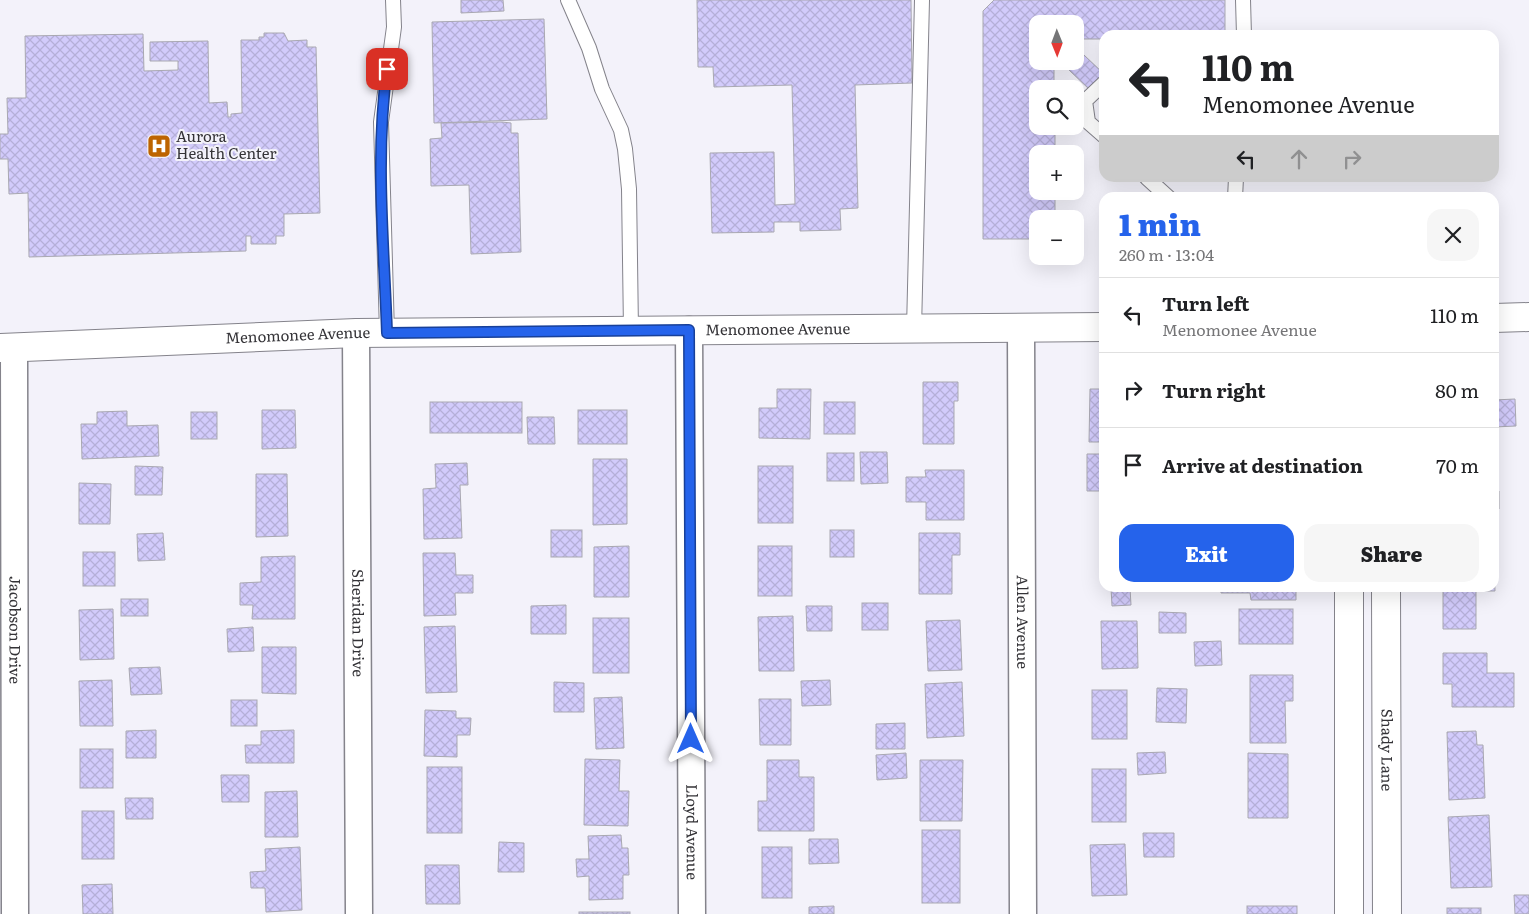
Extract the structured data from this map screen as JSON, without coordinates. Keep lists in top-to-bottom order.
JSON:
{
  "streets": {
    "street": [
      "Menomonee Avenue",
      "Allen Avenue",
      "Sheridan Drive",
      "Jacobson Drive",
      "Shady Lane",
      "Lloyd Avenue"
    ]
  },
  "crossings": [
    ["Menomonee Avenue", "Allen Avenue"],
    ["Menomonee Avenue", "Sheridan Drive"],
    ["Menomonee Avenue", "Jacobson Drive"],
    ["Menomonee Avenue", "Lloyd Avenue"]
  ],
  "places": {
    "hospital": ["Aurora Health Center"]
  },
  "north": "bottom",
  "page": {
    "map_buttons": ["+", "−"],
    "turn": ["110 m", "Menomonee Avenue"],
    "heading": ["1 min", "260 m · 13:04"],
    "list": [
      {
        "name": "Turn left",
        "note": "Menomonee Avenue",
        "value": "110 m"
      },
      {
        "name": "Turn right",
        "value": "80 m"
      },
      {
        "name": "Arrive at destination",
        "value": "70 m"
      }
    ],
    "buttons": ["Exit", "Share"]
  }
}
